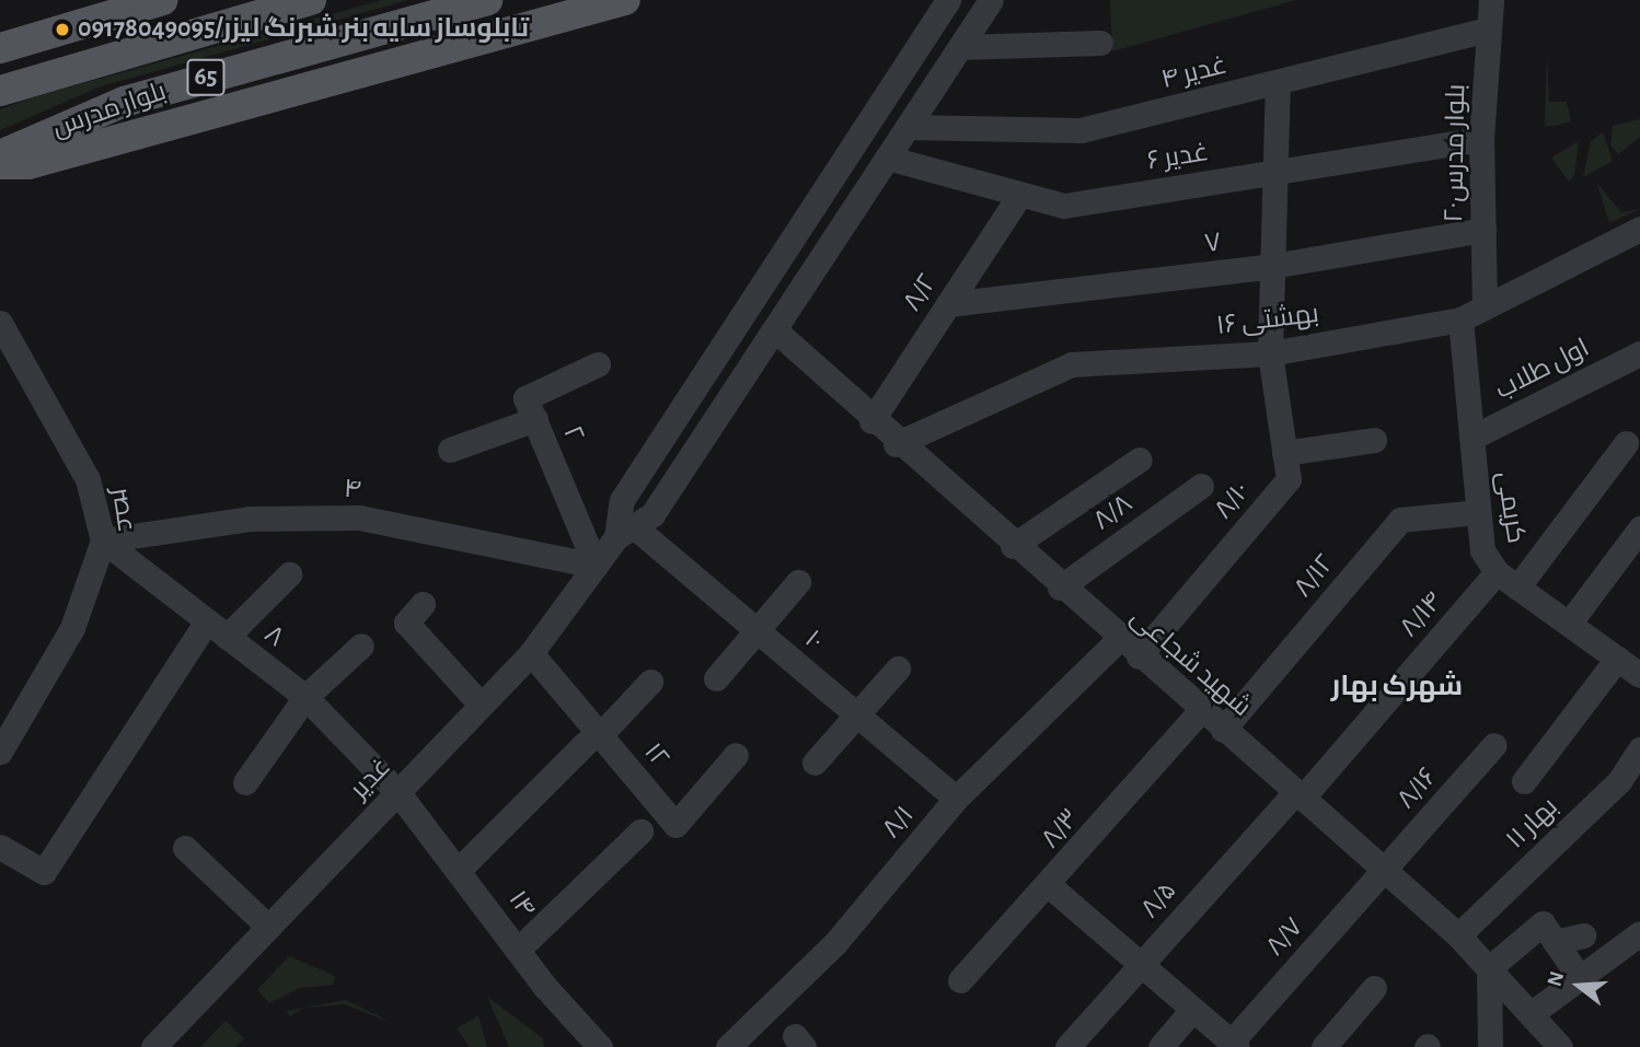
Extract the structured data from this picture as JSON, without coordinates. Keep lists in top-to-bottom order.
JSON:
{
  "streets": {
    "main road": ["65", "بلوار مدرس"],
    "street": [
      "غدیر ۴",
      "بلوار مدرس۲۰",
      "غدیر ۶",
      "۷",
      "۸/۲",
      "۱۶ بهشتی",
      "اول طلاب",
      "۲",
      "۴",
      "۸/۱۰",
      "کریمی",
      "عصر",
      "۸/۸",
      "۸/۱۲",
      "۸/۱۴",
      "۸",
      "۱۰",
      "شهید شجاعی",
      "۱۲",
      "غدیر",
      "۸/۱۶",
      "۸/۱",
      "بهار ۱۱",
      "۸/۳",
      "۸/۵",
      "۱۴",
      "۸/۷"
    ]
  },
  "crossings": [
    ["غدیر ۴", "بلوار مدرس۲۰"],
    ["غدیر ۴", "۸/۱۰"],
    ["غدیر ۴", "غدیر"],
    ["بلوار مدرس۲۰", "غدیر ۶"],
    ["بلوار مدرس۲۰", "۷"],
    ["بلوار مدرس۲۰", "۱۶ بهشتی"],
    ["غدیر ۶", "۸/۲"],
    ["غدیر ۶", "۸/۱۰"],
    ["غدیر ۶", "غدیر"],
    ["۷", "۸/۲"],
    ["۷", "۸/۱۰"],
    ["۸/۲", "شهید شجاعی"],
    ["۱۶ بهشتی", "۸/۱۰"],
    ["۱۶ بهشتی", "کریمی"],
    ["۱۶ بهشتی", "شهید شجاعی"],
    ["اول طلاب", "کریمی"],
    ["۲", "۴"],
    ["۲", "غدیر"],
    ["۴", "عصر"],
    ["۴", "۸"],
    ["۴", "غدیر"],
    ["۸/۱۰", "شهید شجاعی"],
    ["کریمی", "۸/۱۲"],
    ["کریمی", "۸/۱۴"],
    ["عصر", "۸"],
    ["۸/۸", "شهید شجاعی"],
    ["۸/۱۲", "شهید شجاعی"],
    ["۸/۱۴", "شهید شجاعی"],
    ["۸/۱۴", "۸/۵"],
    ["۸", "غدیر"],
    ["۸", "۱۴"],
    ["۱۰", "غدیر"],
    ["۱۰", "۸/۱"],
    ["شهید شجاعی", "غدیر"],
    ["شهید شجاعی", "۸/۱۶"],
    ["شهید شجاعی", "۸/۱"],
    ["شهید شجاعی", "بهار ۱۱"],
    ["شهید شجاعی", "۸/۳"],
    ["شهید شجاعی", "۸/۵"],
    ["شهید شجاعی", "۸/۷"],
    ["۱۲", "غدیر"],
    ["غدیر", "۱۴"],
    ["۸/۱۶", "۸/۷"]
  ],
  "districts": ["شهرک بهار"],
  "places": ["تابلوساز سایه بنر شبرنگ لیزر/09178049095"],
  "north": "left"
}
